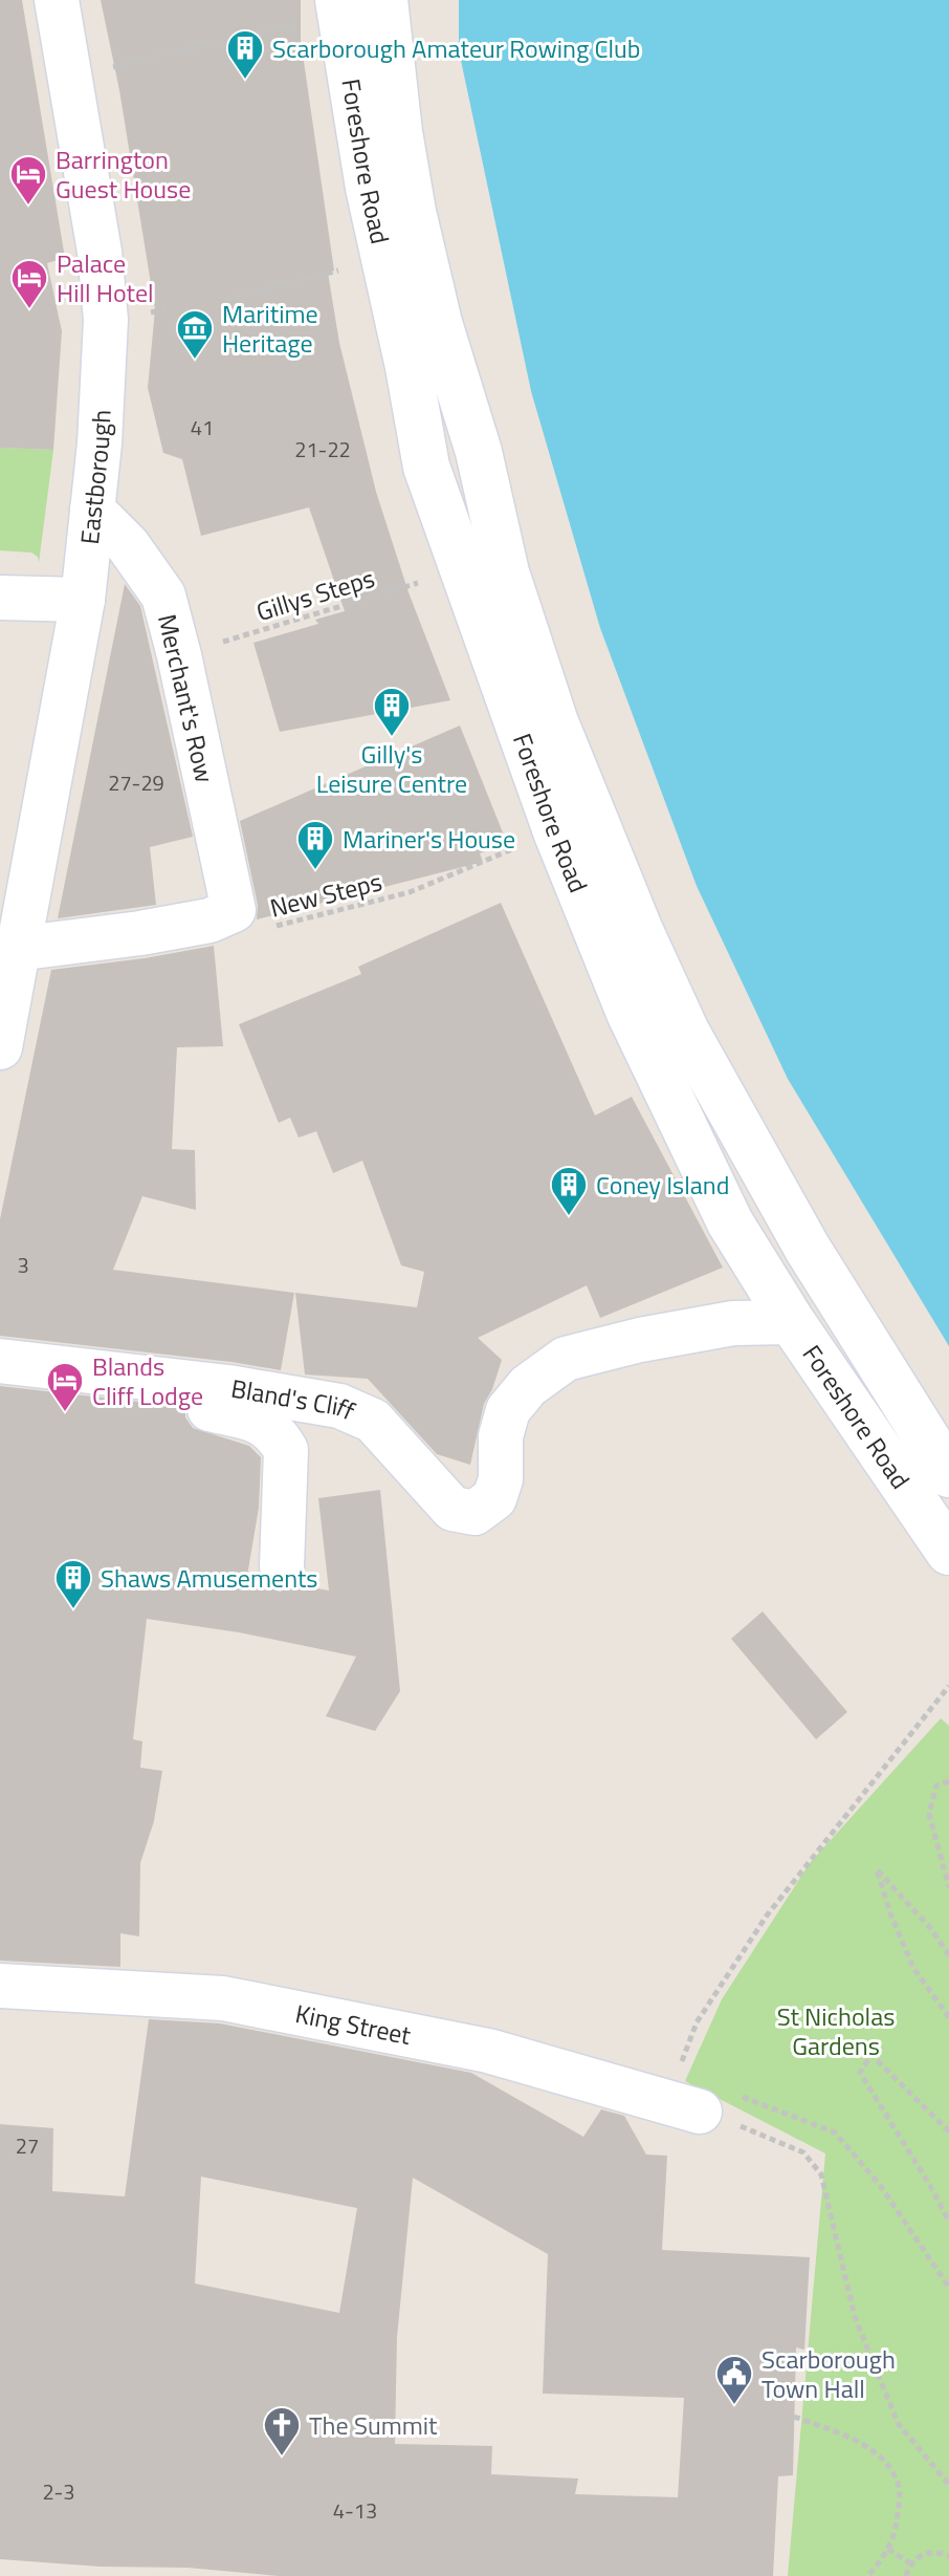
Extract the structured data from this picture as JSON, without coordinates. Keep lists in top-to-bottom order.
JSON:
{
  "streets": {
    "street": [
      "Foreshore Road",
      "Eastborough",
      "Merchant's Row",
      "Bland's Cliff",
      "King Street"
    ],
    "path": ["Gillys Steps", "New Steps"]
  },
  "crossings": [
    ["Foreshore Road", "Gillys Steps"],
    ["Foreshore Road", "Bland's Cliff"],
    ["Eastborough", "Merchant's Row"],
    ["Gillys Steps", "Merchant's Row"],
    ["Merchant's Row", "New Steps"]
  ],
  "parks": ["St Nicholas Gardens"],
  "places": {
    "building": [
      "Scarborough Amateur Rowing Club",
      "Gilly's Leisure Centre",
      "Mariner's House",
      "Coney Island",
      "Shaws Amusements"
    ],
    "hotel": ["Barrington Guest House", "Palace Hill Hotel", "Blands Cliff Lodge"],
    "museum": ["Maritime Heritage"],
    "public building": ["Scarborough Town Hall"],
    "church": ["The Summit"]
  },
  "house_numbers": [
    "41",
    "21-22",
    "27-29",
    "3",
    "27",
    "2-3",
    "4-13"
  ]
}
